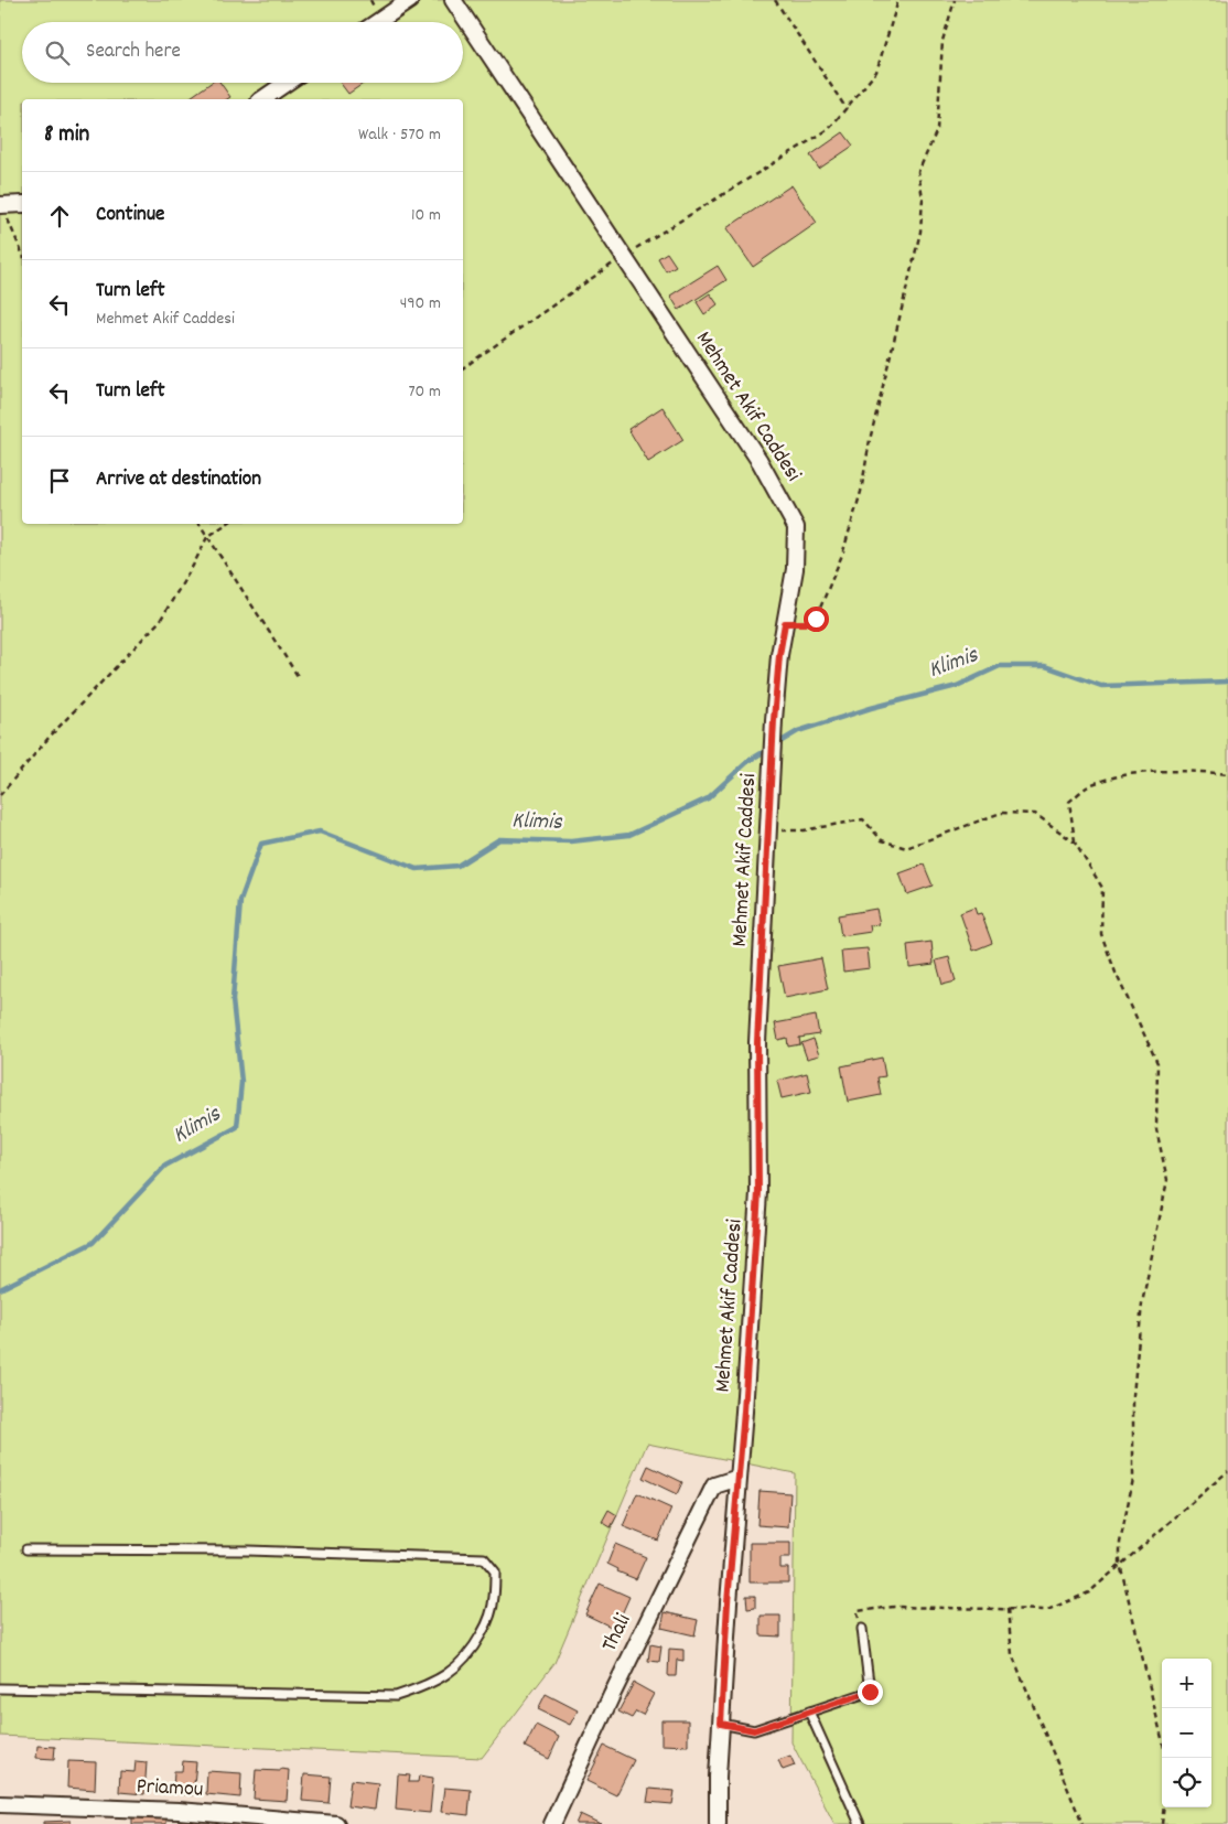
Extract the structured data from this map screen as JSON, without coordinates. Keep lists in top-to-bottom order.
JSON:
{
  "streets": {
    "street": ["Mehmet Akif Caddesi", "Thali", "Priamou"]
  },
  "crossings": [
    ["Mehmet Akif Caddesi", "Thali"]
  ],
  "water": ["Klimis"],
  "page": {
    "search": "Search here",
    "heading": ["8 min", "Walk · 570 m"],
    "list": [
      ["Continue", "10 m"],
      ["Turn left", "Mehmet Akif Caddesi", "490 m"],
      ["Turn left", "70 m"],
      "Arrive at destination"
    ],
    "map_buttons": ["+", "−"]
  }
}
